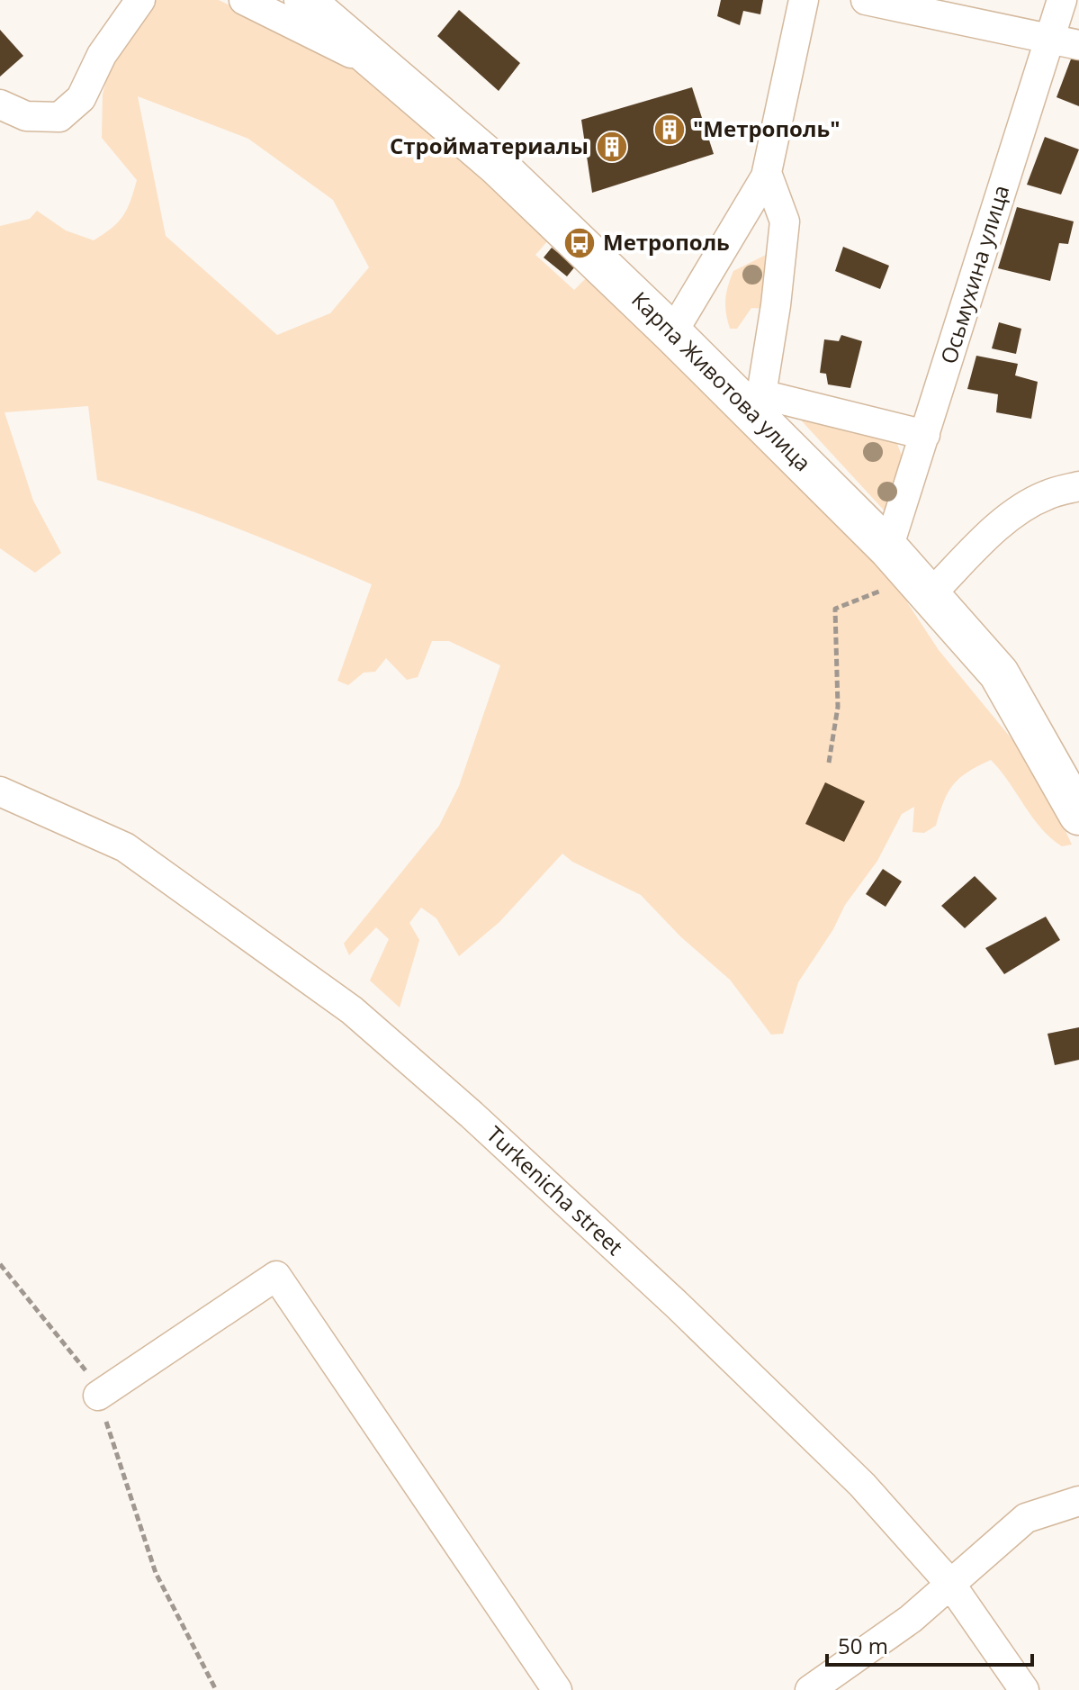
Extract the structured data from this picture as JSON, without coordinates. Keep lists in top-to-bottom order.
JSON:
{
  "streets": {
    "main road": ["Карпа Животова улица"],
    "street": ["Осьмухина улица", "Turkenicha street"]
  },
  "crossings": [
    ["Осьмухина улица", "Карпа Животова улица"]
  ],
  "places": {
    "building": ["\"Метрополь\"", "Стройматериалы"],
    "bus stop": ["Метрополь"]
  },
  "scale_bar": "50 m"
}
